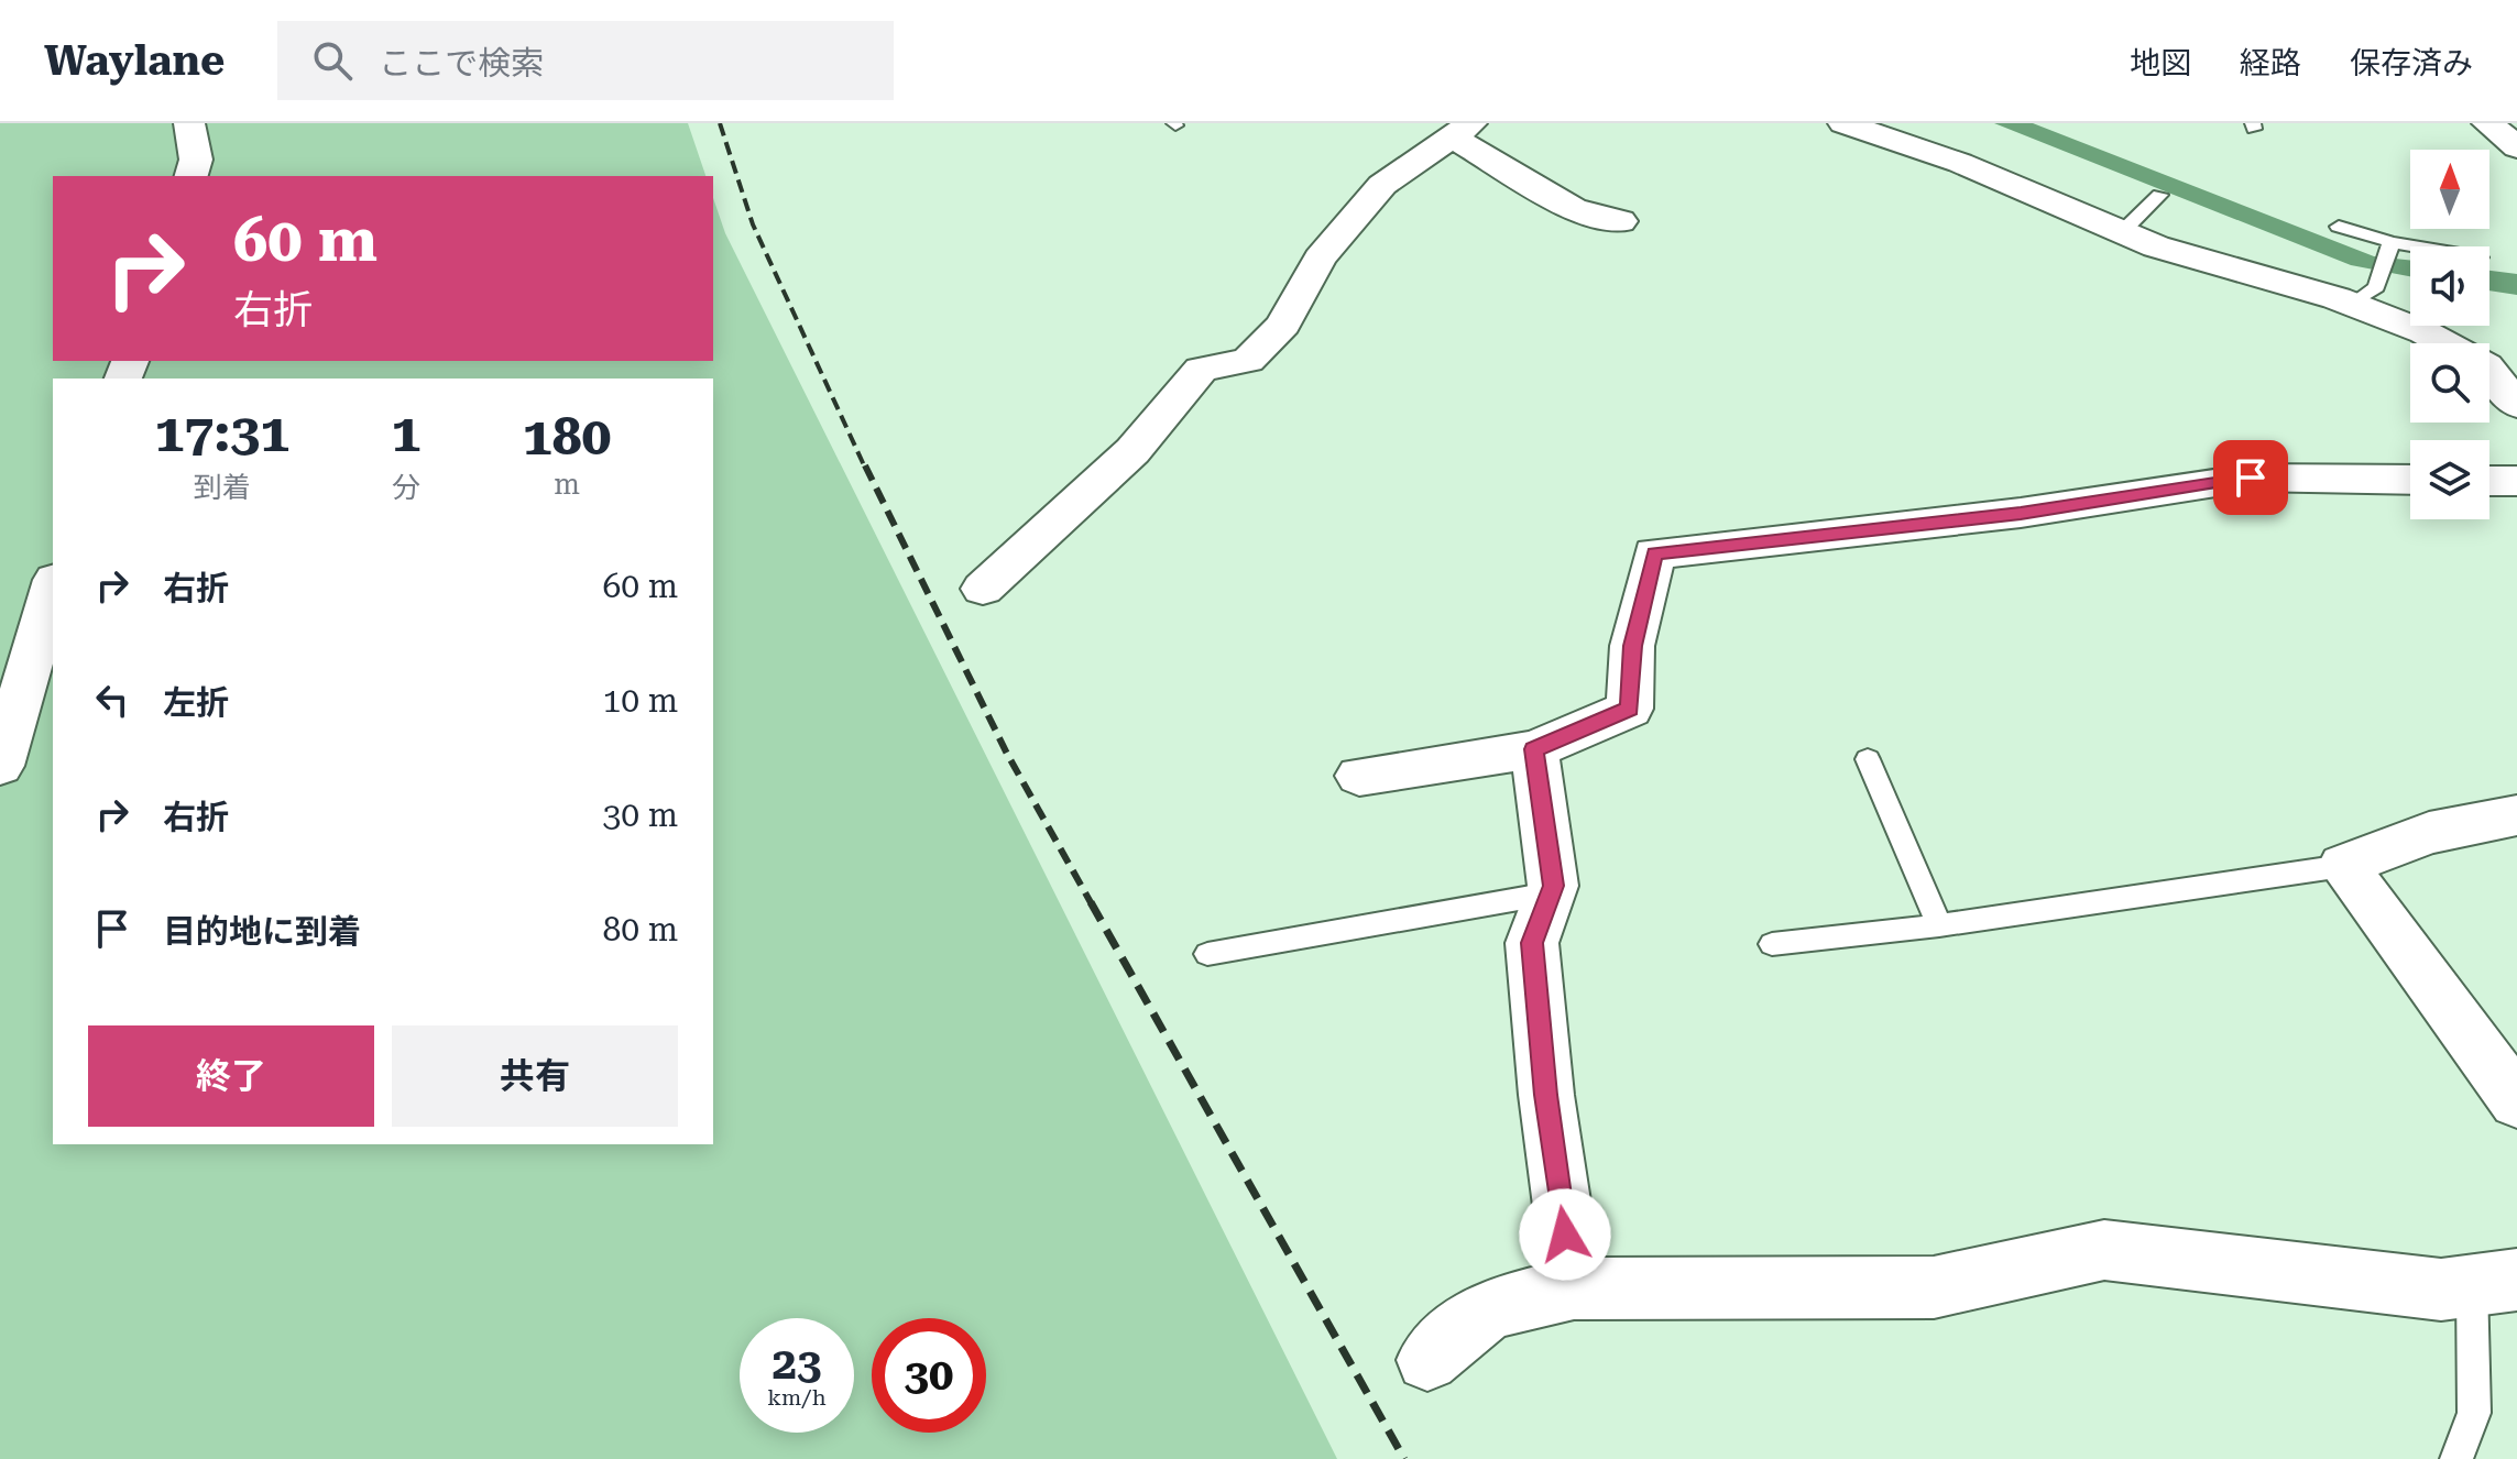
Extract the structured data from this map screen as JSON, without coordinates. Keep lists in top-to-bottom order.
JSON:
{
  "north": "top",
  "page": {
    "header": "Waylane",
    "search": "ここで検索",
    "nav": ["地図", "経路", "保存済み"],
    "turn": ["60 m", "右折"],
    "eta": [
      "17:31",
      "到着",
      "1",
      "分",
      "180",
      "m"
    ],
    "list": [
      {
        "name": "右折",
        "value": "60 m"
      },
      {
        "name": "左折",
        "value": "10 m"
      },
      {
        "name": "右折",
        "value": "30 m"
      },
      {
        "name": "目的地に到着",
        "value": "80 m"
      }
    ],
    "buttons": ["終了", "共有"],
    "speed": "23 km/h",
    "limit": "30"
  }
}
